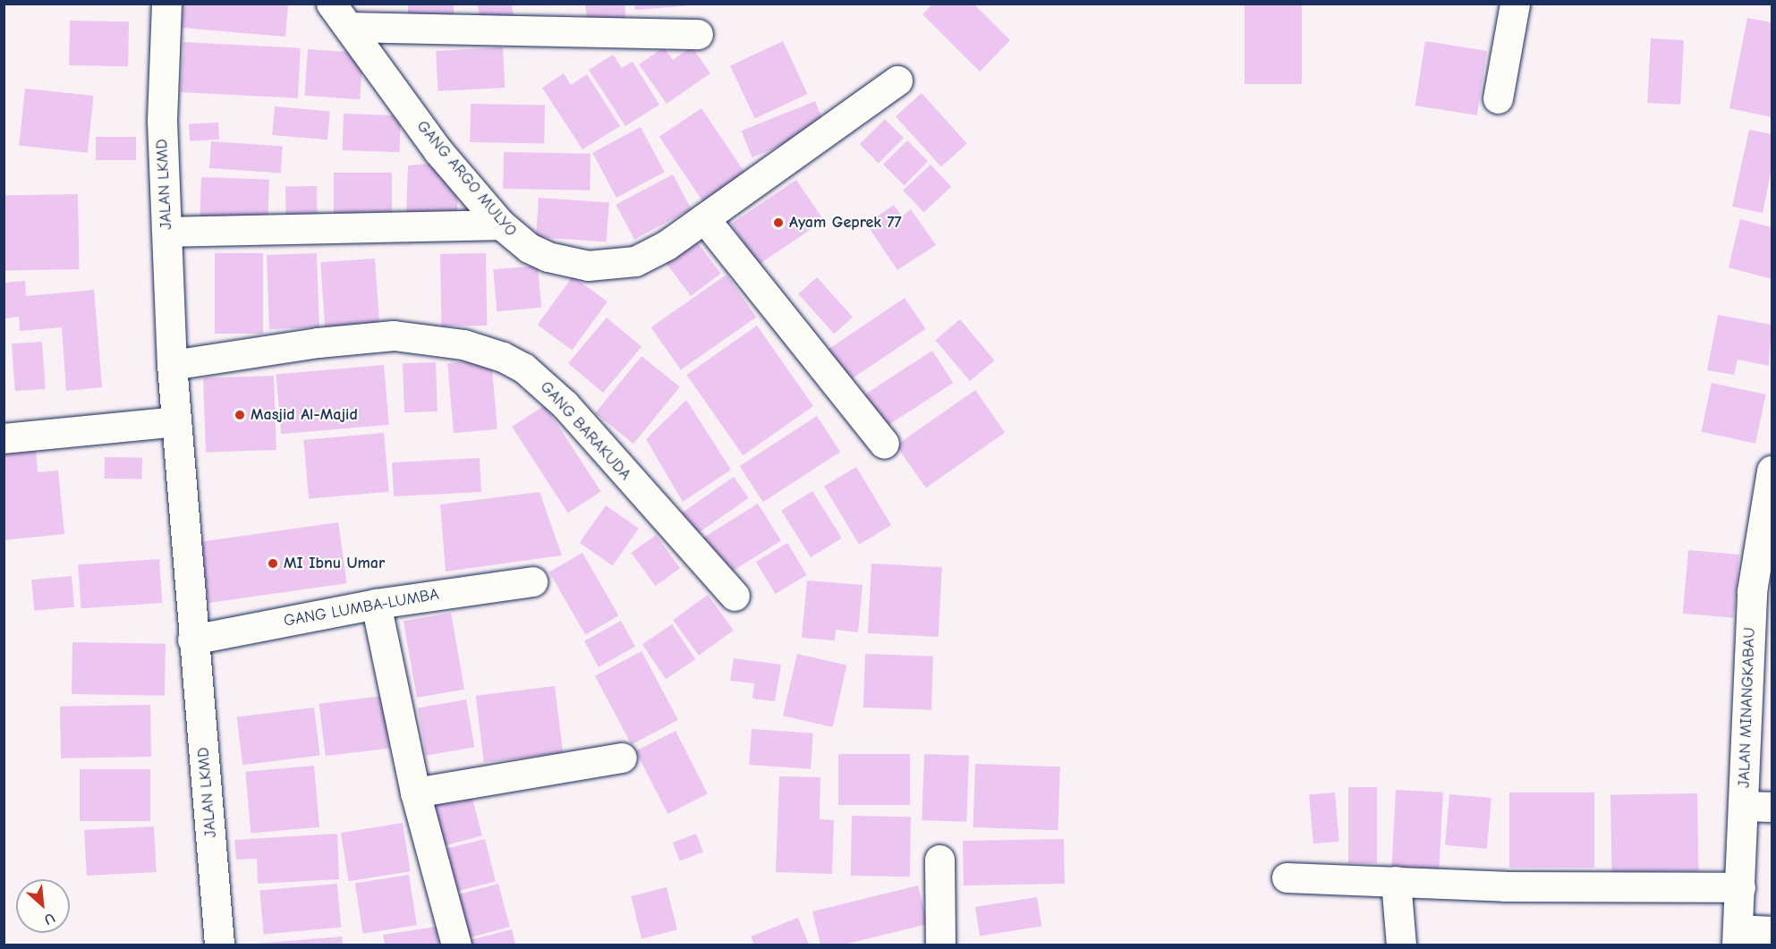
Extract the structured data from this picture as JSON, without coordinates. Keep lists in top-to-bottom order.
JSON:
{
  "streets": {
    "street": [
      "GANG ARGO MULYO",
      "JALAN LKMD",
      "GANG BARAKUDA",
      "GANG LUMBA-LUMBA",
      "JALAN MINANGKABAU"
    ]
  },
  "crossings": [
    ["JALAN LKMD", "GANG BARAKUDA"],
    ["JALAN LKMD", "GANG LUMBA-LUMBA"]
  ],
  "places": ["Ayam Geprek 77", "Masjid Al-Majid", "MI Ibnu Umar"],
  "north": "bottom right"
}
